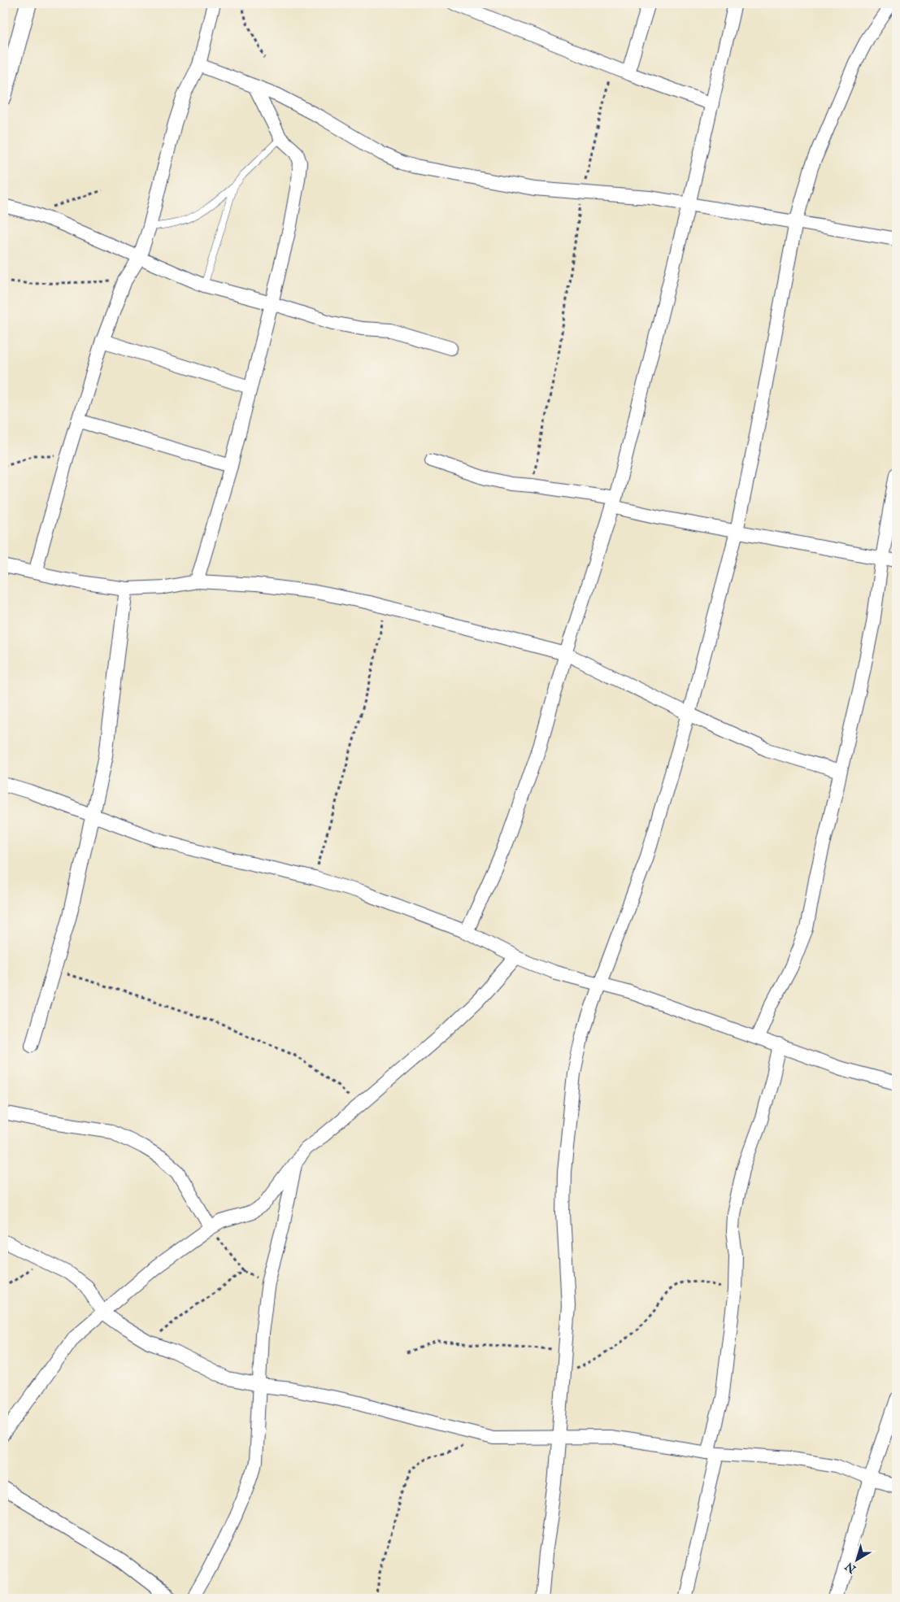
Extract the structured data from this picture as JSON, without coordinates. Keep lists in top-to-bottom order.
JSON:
{
  "north": "bottom left"
}
